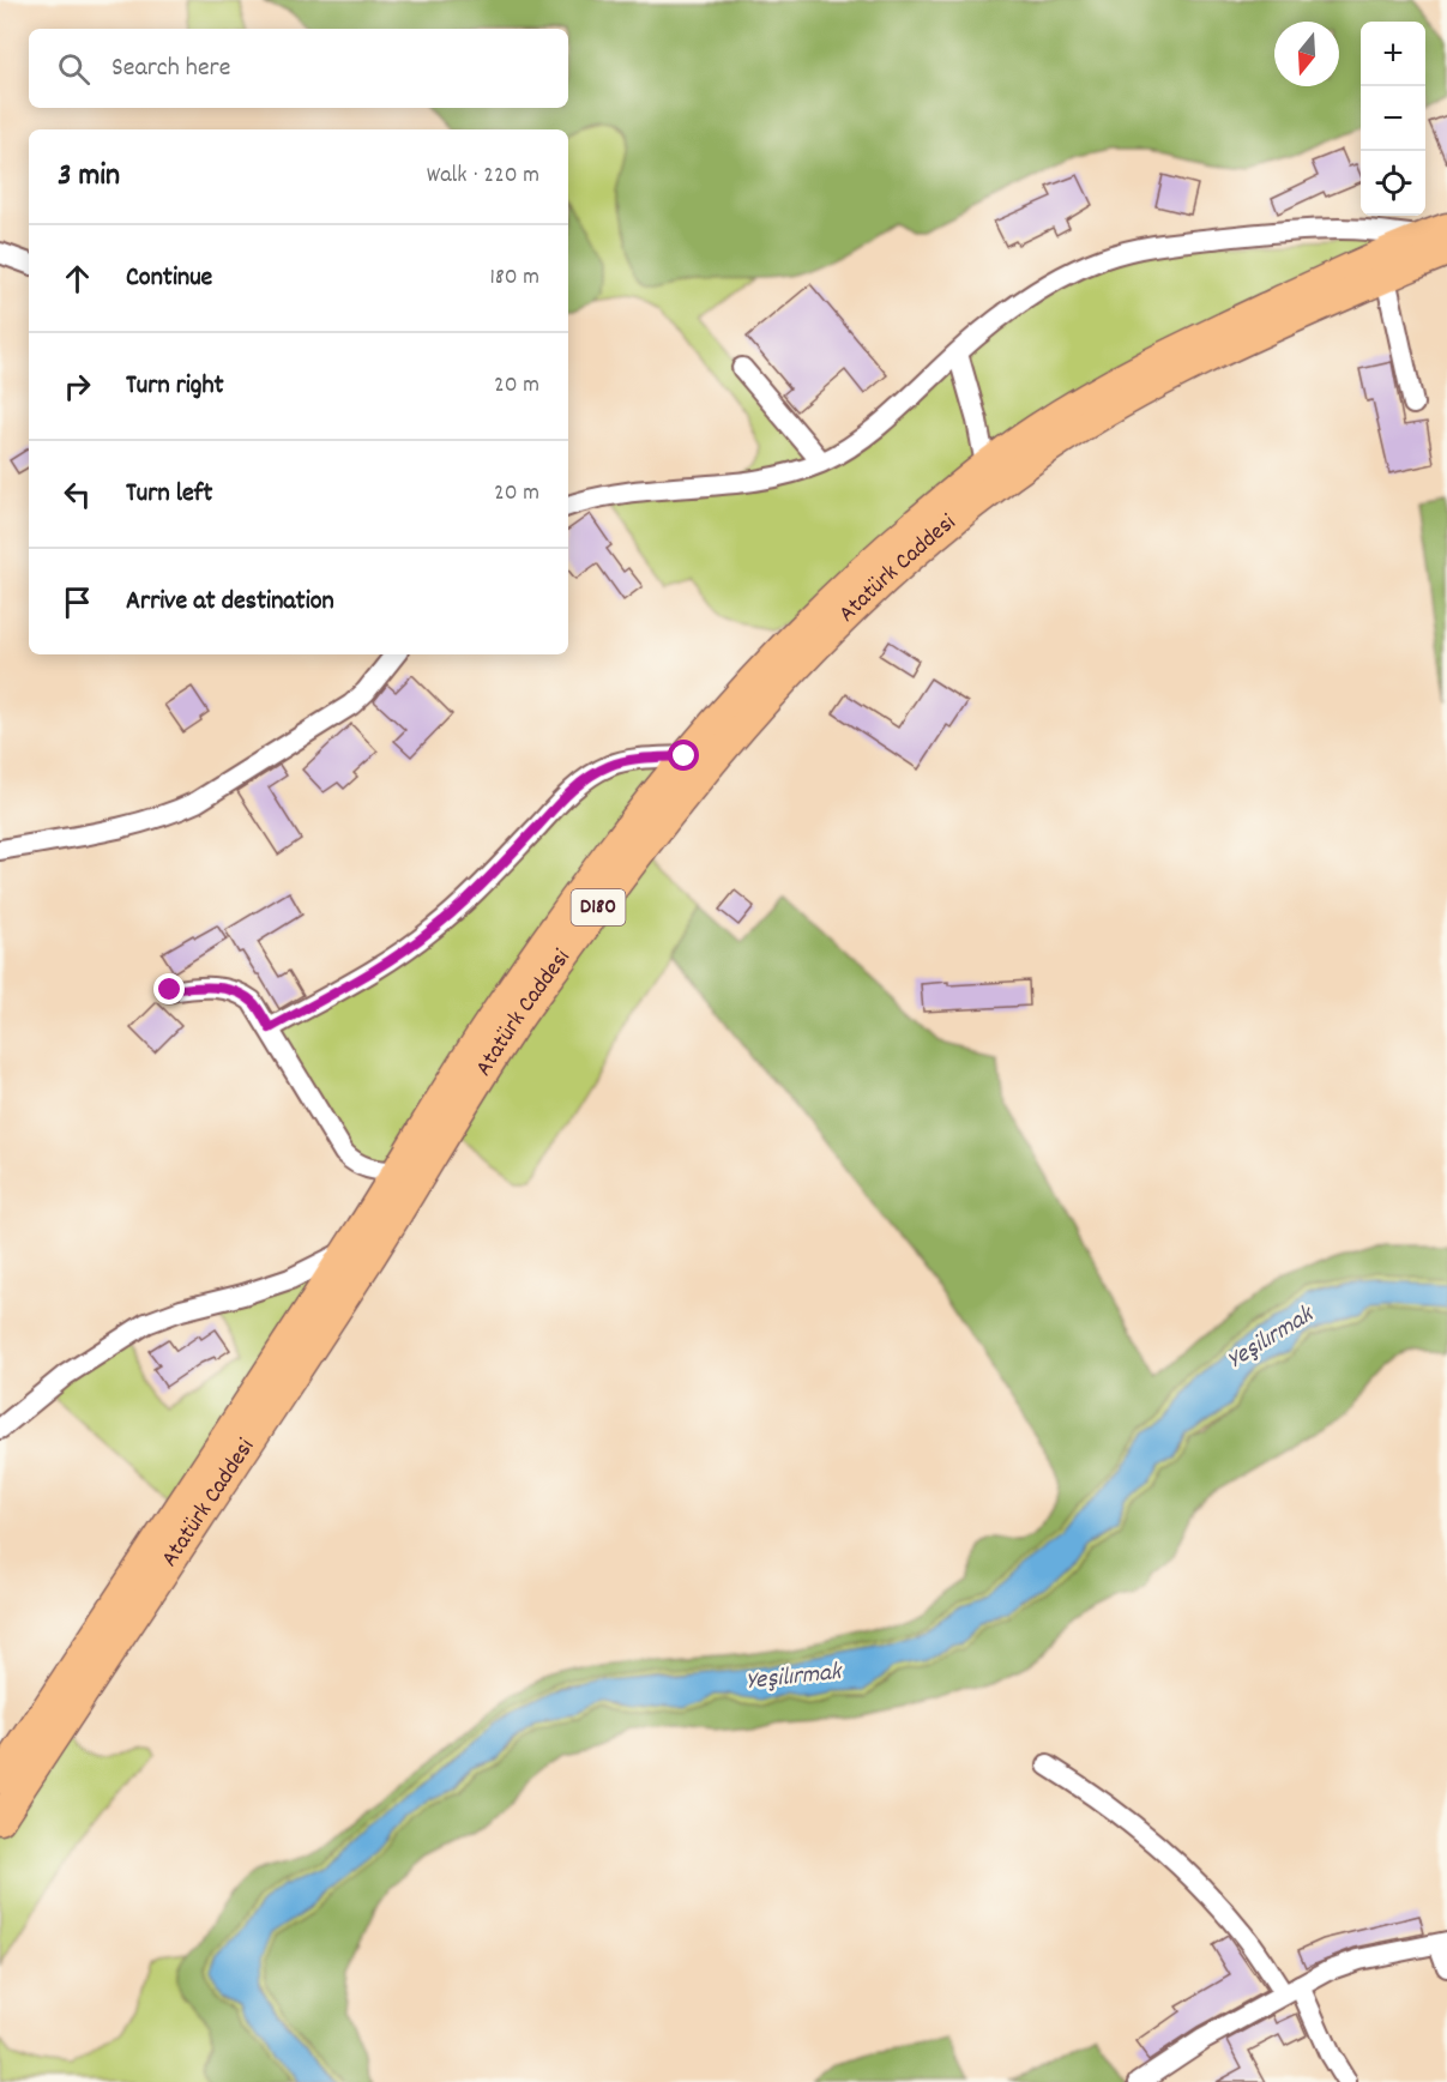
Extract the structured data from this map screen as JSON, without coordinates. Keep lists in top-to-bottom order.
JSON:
{
  "streets": {
    "highway": ["Atatürk Caddesi", "D180"]
  },
  "water": ["Yeşilırmak"],
  "north": "bottom",
  "page": {
    "map_buttons": ["+", "−"],
    "search": "Search here",
    "heading": ["3 min", "Walk · 220 m"],
    "list": [
      ["Continue", "180 m"],
      ["Turn right", "20 m"],
      ["Turn left", "20 m"],
      "Arrive at destination"
    ]
  }
}
